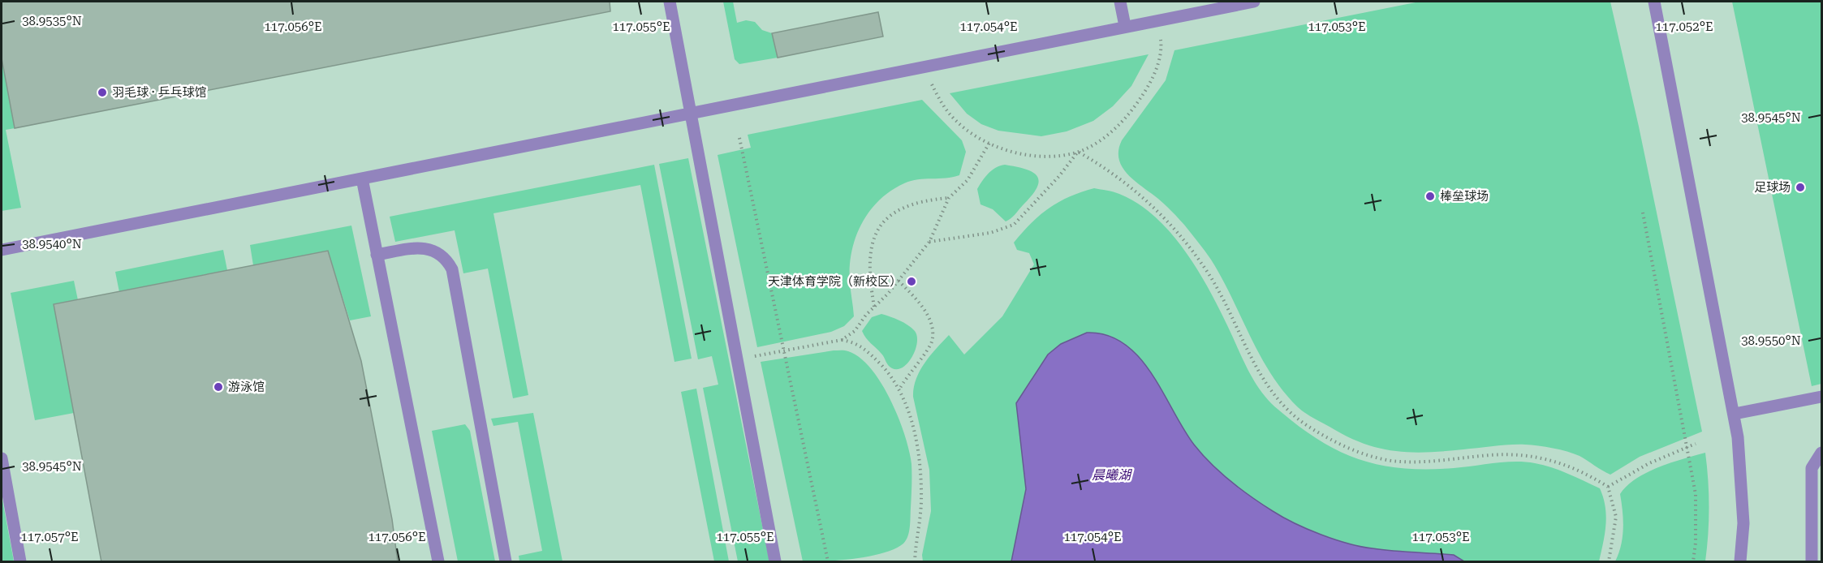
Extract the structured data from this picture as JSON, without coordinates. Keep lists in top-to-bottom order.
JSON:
{
  "water": ["晨曦湖"],
  "places": [
    "羽毛球 · 乒乓球馆",
    "足球场",
    "棒垒球场",
    "天津体育学院（新校区）",
    "游泳馆"
  ],
  "coordinates": [
    "38.9535°N",
    "117.056°E",
    "117.055°E",
    "117.054°E",
    "117.053°E",
    "117.052°E",
    "38.9545°N",
    "38.9540°N",
    "38.9550°N",
    "117.057°E"
  ]
}
